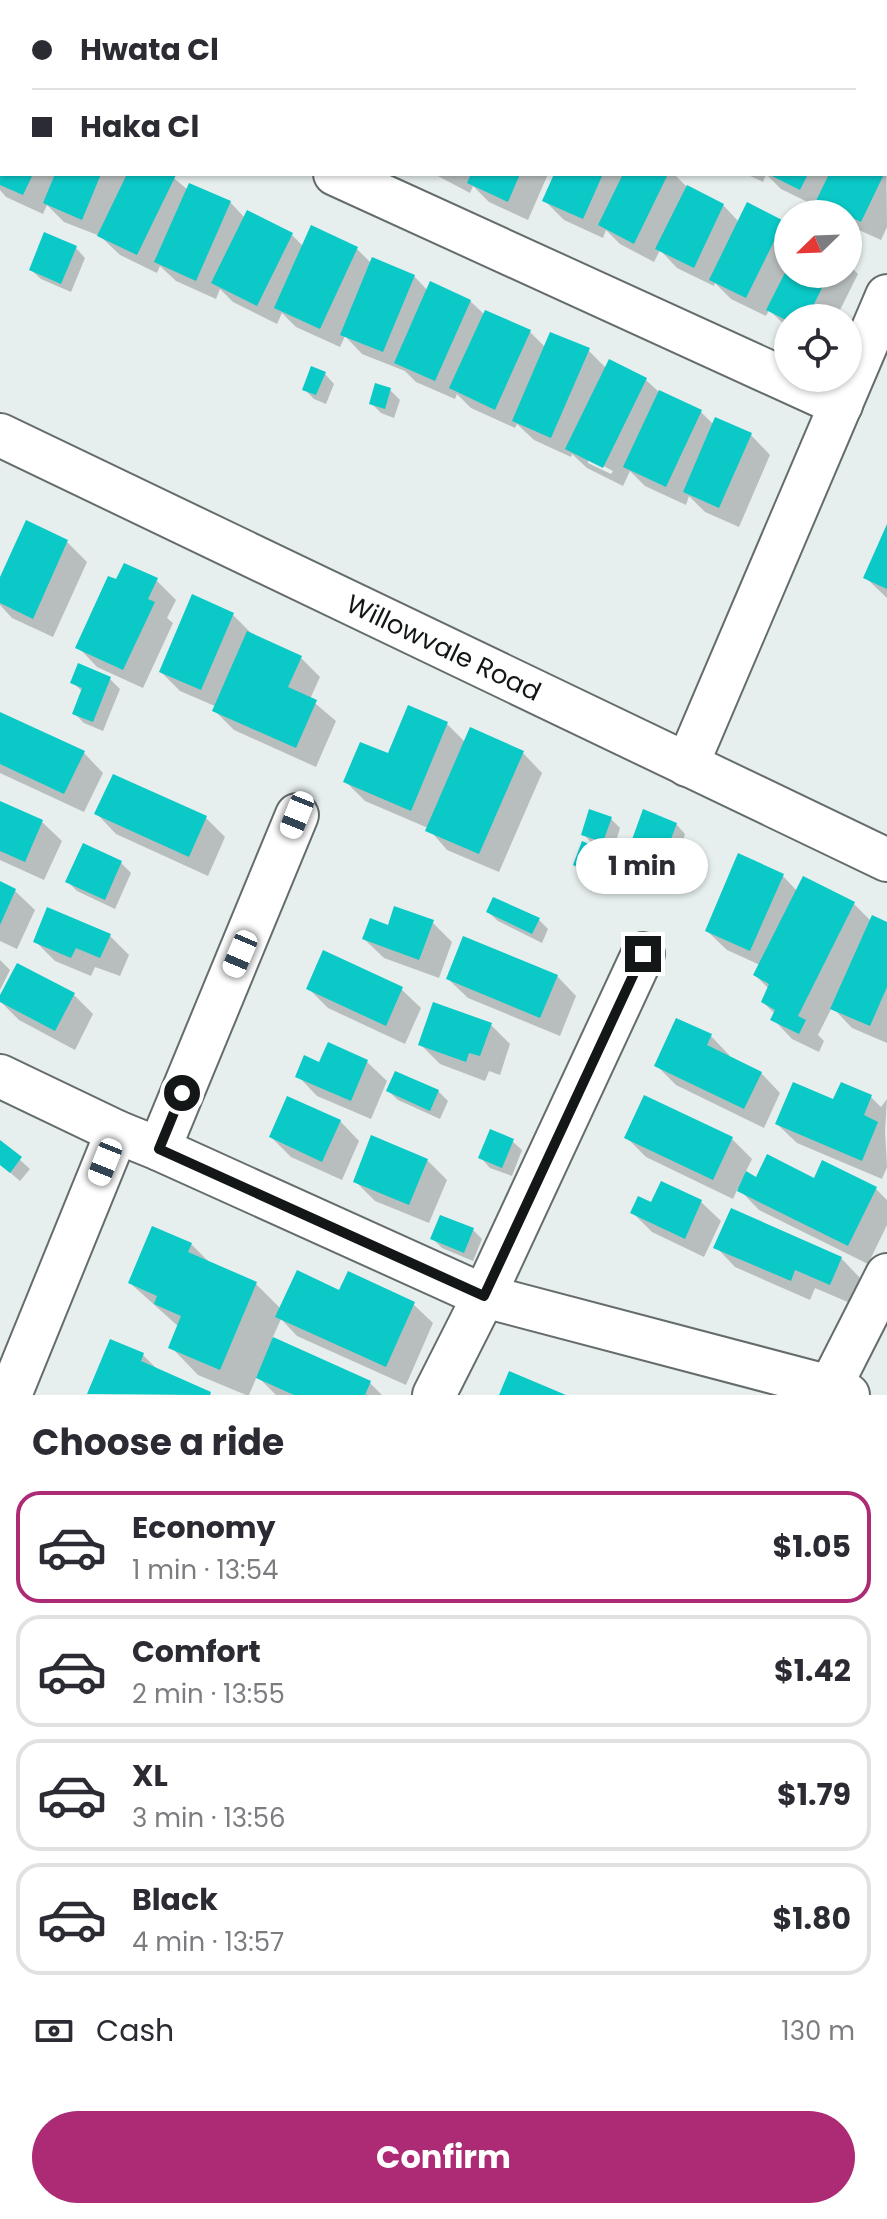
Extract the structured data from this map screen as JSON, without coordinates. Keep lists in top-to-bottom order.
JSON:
{
  "streets": {
    "street": ["Willowvale Road"]
  },
  "north": "bottom left",
  "page": {
    "banner": ["Hwata Cl", "Haka Cl"],
    "bubble": "1 min",
    "heading": "Choose a ride",
    "list": [
      {
        "name": "Economy",
        "note": "1 min · 13:54",
        "value": "$1.05"
      },
      {
        "name": "Comfort",
        "note": "2 min · 13:55",
        "value": "$1.42"
      },
      {
        "name": "XL",
        "note": "3 min · 13:56",
        "value": "$1.79"
      },
      {
        "name": "Black",
        "note": "4 min · 13:57",
        "value": "$1.80"
      }
    ],
    "pay": ["Cash", "130 m"],
    "buttons": "Confirm"
  }
}
